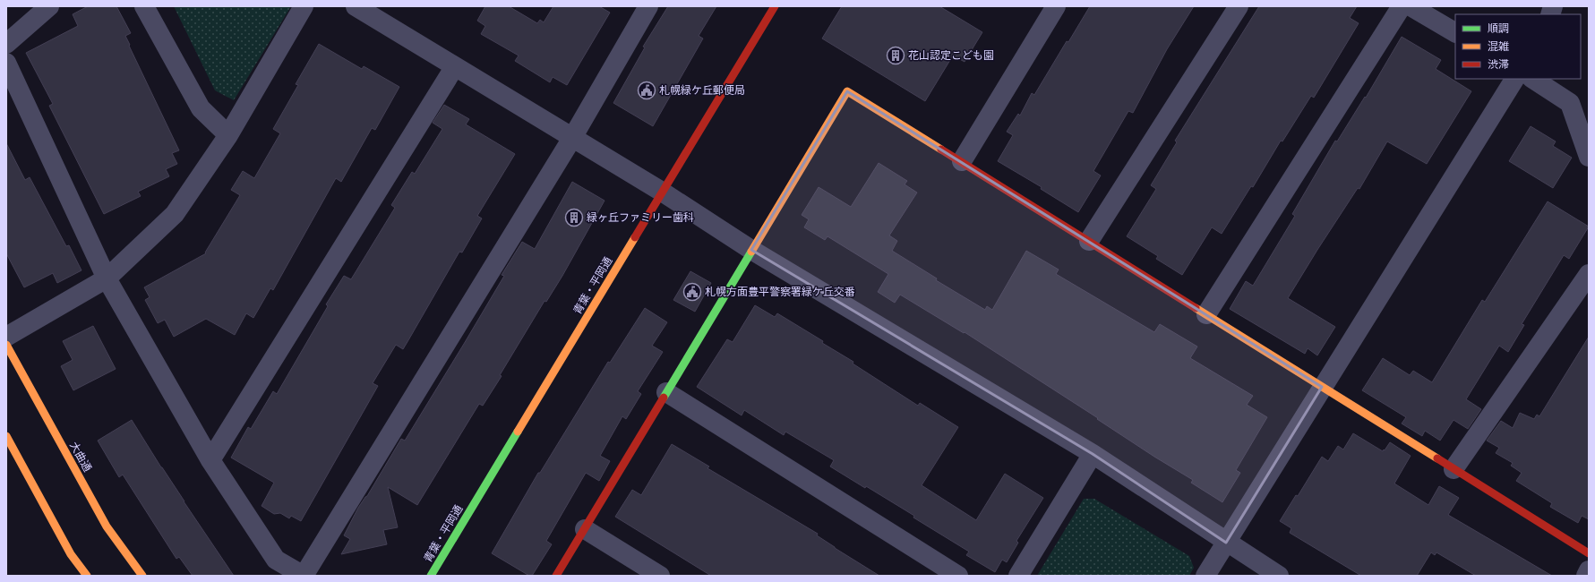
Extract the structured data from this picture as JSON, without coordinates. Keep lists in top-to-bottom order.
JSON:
{
  "streets": {
    "street": ["青葉・平岡通", "大曲通"]
  },
  "places": {
    "building": ["花山認定こども園", "緑ヶ丘ファミリー歯科"],
    "public building": ["札幌緑ケ丘郵便局", "札幌方面豊平警察署緑ケ丘交番"]
  },
  "legend": ["順調", "混雑", "渋滞"]
}
